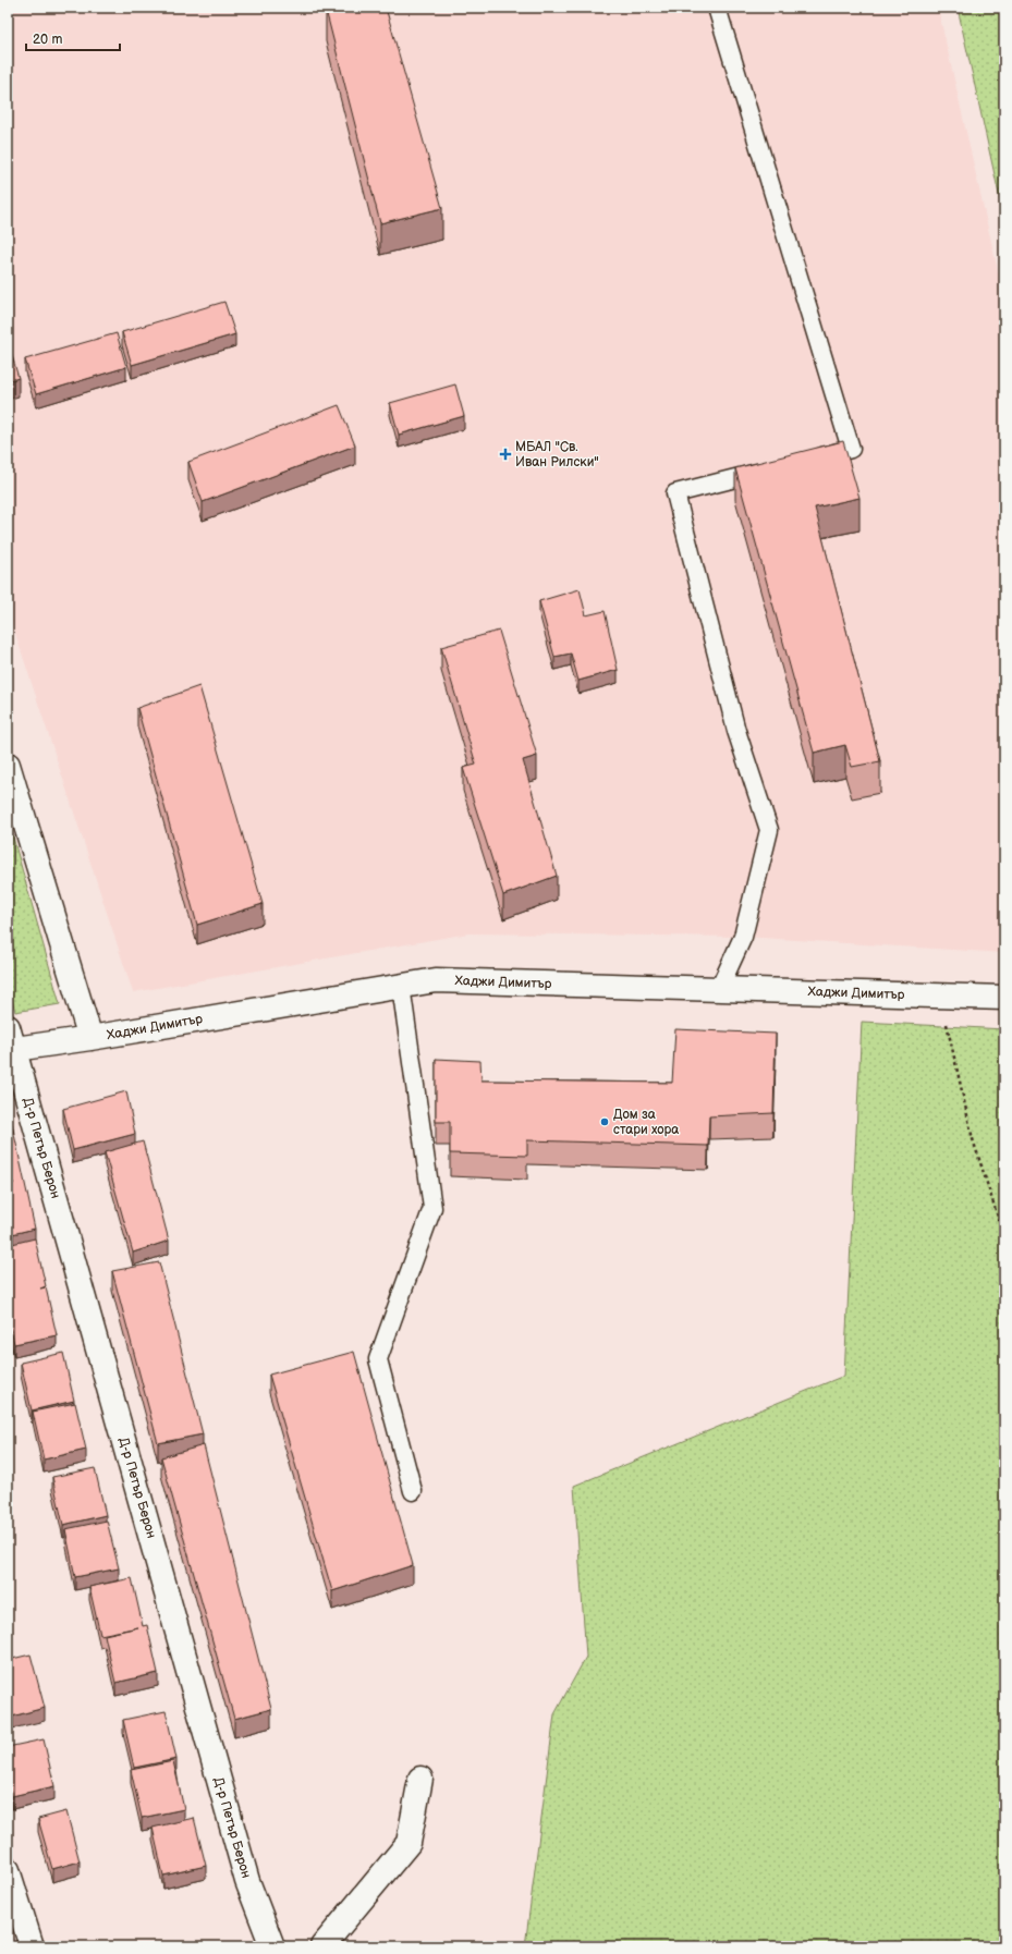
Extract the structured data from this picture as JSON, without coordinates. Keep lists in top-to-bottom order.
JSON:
{
  "streets": {
    "street": ["Хаджи Димитър", "Д-р Петър Берон"]
  },
  "crossings": [
    ["Хаджи Димитър", "Д-р Петър Берон"]
  ],
  "places": {
    "health": ["МБАЛ \"Св. Иван Рилски\""],
    "other": ["Дом за стари хора"]
  },
  "scale_bar": "20 m"
}
